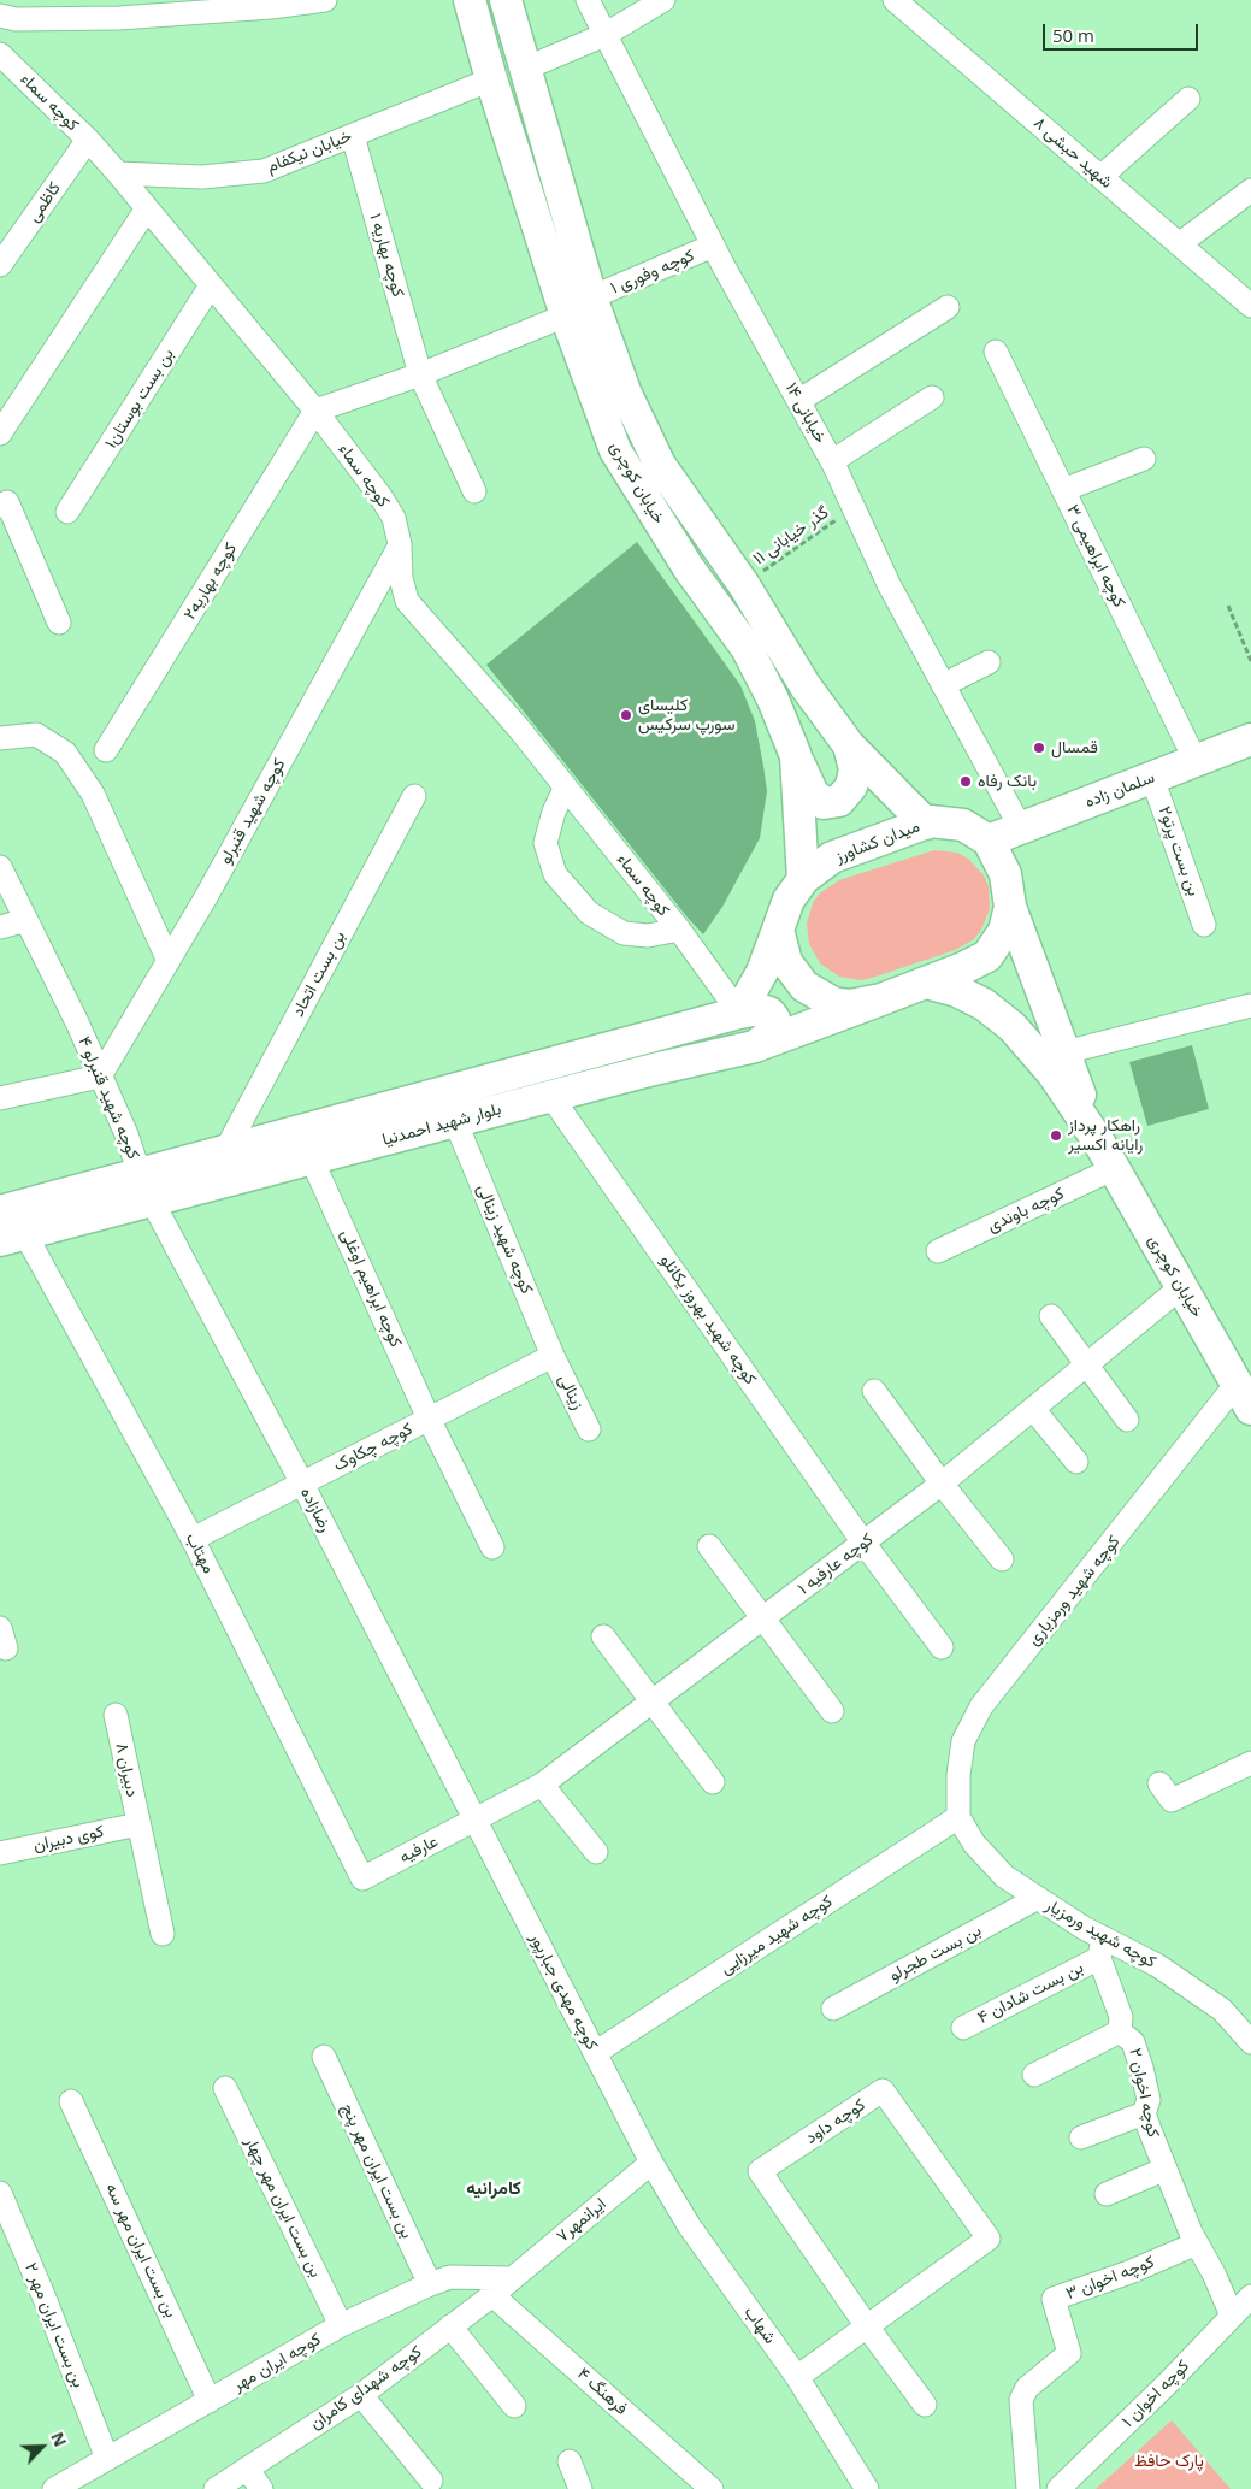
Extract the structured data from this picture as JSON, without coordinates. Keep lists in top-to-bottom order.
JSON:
{
  "streets": {
    "main road": [
      "خیابان کوچری",
      "سلمان زاده",
      "میدان کشاورز",
      "بلوار شهید احمدنیا"
    ],
    "street": [
      "کوچه سماء",
      "خیابان نیکفام",
      "شهید حبشی ۸",
      "کاظمی",
      "کوچه بهاریه ۱",
      "کوچه وفوری ۱",
      "بن بست بوستان۱",
      "خیابانی ۱۴",
      "کوچه ابراهیمی ۳",
      "کوچه بهاریه۲",
      "کوچه شهید قنبرلو",
      "بن بست پرتو۲",
      "بن بست اتحاد",
      "کوچه شهید قنبرلو ۴",
      "کوچه باوندی",
      "کوچه شهید زینالی",
      "کوچه ابراهیم اوغلی",
      "کوچه شهید بهروز یکانلو",
      "زینالی",
      "کوچه چکاوک",
      "رضازاده",
      "مهتاب",
      "کوچه عارفیه ۱",
      "کوچه شهید ورمزیاری",
      "دبیران ۸",
      "کوی دبیران",
      "عارفیه",
      "کوچه شهید ورمزیار",
      "کوچه شهید میرزایی",
      "بن بست طجرلو",
      "کوچه مهدی جبارپور",
      "بن بست شادان ۴",
      "کوچه اخوان ۲",
      "کوچه داود",
      "بن بست ایران مهر پنج",
      "بن بست ایران مهر چهار",
      "ایرانمهر۷",
      "بن بست ایران مهر سه",
      "کوچه اخوان ۳",
      "۲ بن بست ایران مهر",
      "شهاب",
      "کوچه ایران مهر",
      "کوچه شهدای کامران",
      "فرهنگ ۴",
      "کوچه اخوان ۱"
    ],
    "path": ["گذر خیابانی ۱۱"]
  },
  "crossings": [
    ["کوچه سماء", "خیابان نیکفام"],
    ["کوچه سماء", "کاظمی"],
    ["کوچه سماء", "بن بست بوستان۱"],
    ["کوچه سماء", "کوچه بهاریه۲"],
    ["کوچه سماء", "کوچه شهید قنبرلو"],
    ["کوچه سماء", "بلوار شهید احمدنیا"],
    ["خیابان نیکفام", "کوچه بهاریه ۱"],
    ["خیابان نیکفام", "خیابان کوچری"],
    ["کوچه وفوری ۱", "خیابانی ۱۴"],
    ["کوچه وفوری ۱", "خیابان کوچری"],
    ["خیابانی ۱۴", "گذر خیابانی ۱۱"],
    ["خیابانی ۱۴", "سلمان زاده"],
    ["خیابان کوچری", "گذر خیابانی ۱۱"],
    ["خیابان کوچری", "سلمان زاده"],
    ["خیابان کوچری", "میدان کشاورز"],
    ["خیابان کوچری", "بلوار شهید احمدنیا"],
    ["خیابان کوچری", "کوچه باوندی"],
    ["خیابان کوچری", "کوچه عارفیه ۱"],
    ["خیابان کوچری", "کوچه شهید ورمزیاری"],
    ["کوچه ابراهیمی ۳", "سلمان زاده"],
    ["سلمان زاده", "میدان کشاورز"],
    ["سلمان زاده", "بن بست پرتو۲"],
    ["سلمان زاده", "بلوار شهید احمدنیا"],
    ["کوچه شهید قنبرلو", "کوچه شهید قنبرلو ۴"],
    ["میدان کشاورز", "بلوار شهید احمدنیا"],
    ["بن بست اتحاد", "بلوار شهید احمدنیا"],
    ["کوچه شهید قنبرلو ۴", "بلوار شهید احمدنیا"],
    ["کوچه شهید قنبرلو ۴", "رضازاده"],
    ["بلوار شهید احمدنیا", "کوچه شهید زینالی"],
    ["بلوار شهید احمدنیا", "کوچه ابراهیم اوغلی"],
    ["بلوار شهید احمدنیا", "کوچه شهید بهروز یکانلو"],
    ["بلوار شهید احمدنیا", "رضازاده"],
    ["بلوار شهید احمدنیا", "مهتاب"],
    ["کوچه شهید زینالی", "زینالی"],
    ["کوچه شهید زینالی", "کوچه چکاوک"],
    ["کوچه ابراهیم اوغلی", "کوچه چکاوک"],
    ["کوچه شهید بهروز یکانلو", "کوچه عارفیه ۱"],
    ["زینالی", "کوچه چکاوک"],
    ["کوچه چکاوک", "رضازاده"],
    ["کوچه چکاوک", "مهتاب"],
    ["رضازاده", "کوچه عارفیه ۱"],
    ["رضازاده", "عارفیه"],
    ["رضازاده", "کوچه مهدی جبارپور"],
    ["مهتاب", "عارفیه"],
    ["کوچه عارفیه ۱", "عارفیه"],
    ["کوچه عارفیه ۱", "کوچه مهدی جبارپور"],
    ["کوچه شهید ورمزیاری", "کوچه شهید ورمزیار"],
    ["کوچه شهید ورمزیاری", "کوچه شهید میرزایی"],
    ["دبیران ۸", "کوی دبیران"],
    ["عارفیه", "کوچه مهدی جبارپور"],
    ["کوچه شهید ورمزیار", "کوچه شهید میرزایی"],
    ["کوچه شهید ورمزیار", "بن بست طجرلو"],
    ["کوچه شهید ورمزیار", "بن بست شادان ۴"],
    ["کوچه شهید ورمزیار", "کوچه اخوان ۲"],
    ["کوچه شهید میرزایی", "کوچه مهدی جبارپور"],
    ["کوچه مهدی جبارپور", "ایرانمهر۷"],
    ["کوچه مهدی جبارپور", "شهاب"],
    ["بن بست شادان ۴", "کوچه اخوان ۲"],
    ["کوچه اخوان ۲", "کوچه اخوان ۳"],
    ["کوچه اخوان ۲", "کوچه اخوان ۱"],
    ["کوچه داود", "شهاب"],
    ["بن بست ایران مهر پنج", "کوچه ایران مهر"],
    ["بن بست ایران مهر چهار", "کوچه ایران مهر"],
    ["ایرانمهر۷", "شهاب"],
    ["ایرانمهر۷", "کوچه ایران مهر"],
    ["ایرانمهر۷", "کوچه شهدای کامران"],
    ["بن بست ایران مهر سه", "کوچه ایران مهر"],
    ["۲ بن بست ایران مهر", "کوچه ایران مهر"],
    ["کوچه ایران مهر", "کوچه شهدای کامران"],
    ["کوچه شهدای کامران", "فرهنگ ۴"]
  ],
  "districts": ["کامرانیه"],
  "parks": ["پارک حافظ"],
  "places": [
    "کلیسای سورپ سرکیس",
    "قمسال",
    "بانک رفاه",
    "راهکار پرداز رایانه اکسیر"
  ],
  "scale_bar": "50 m",
  "north": "top right"
}
